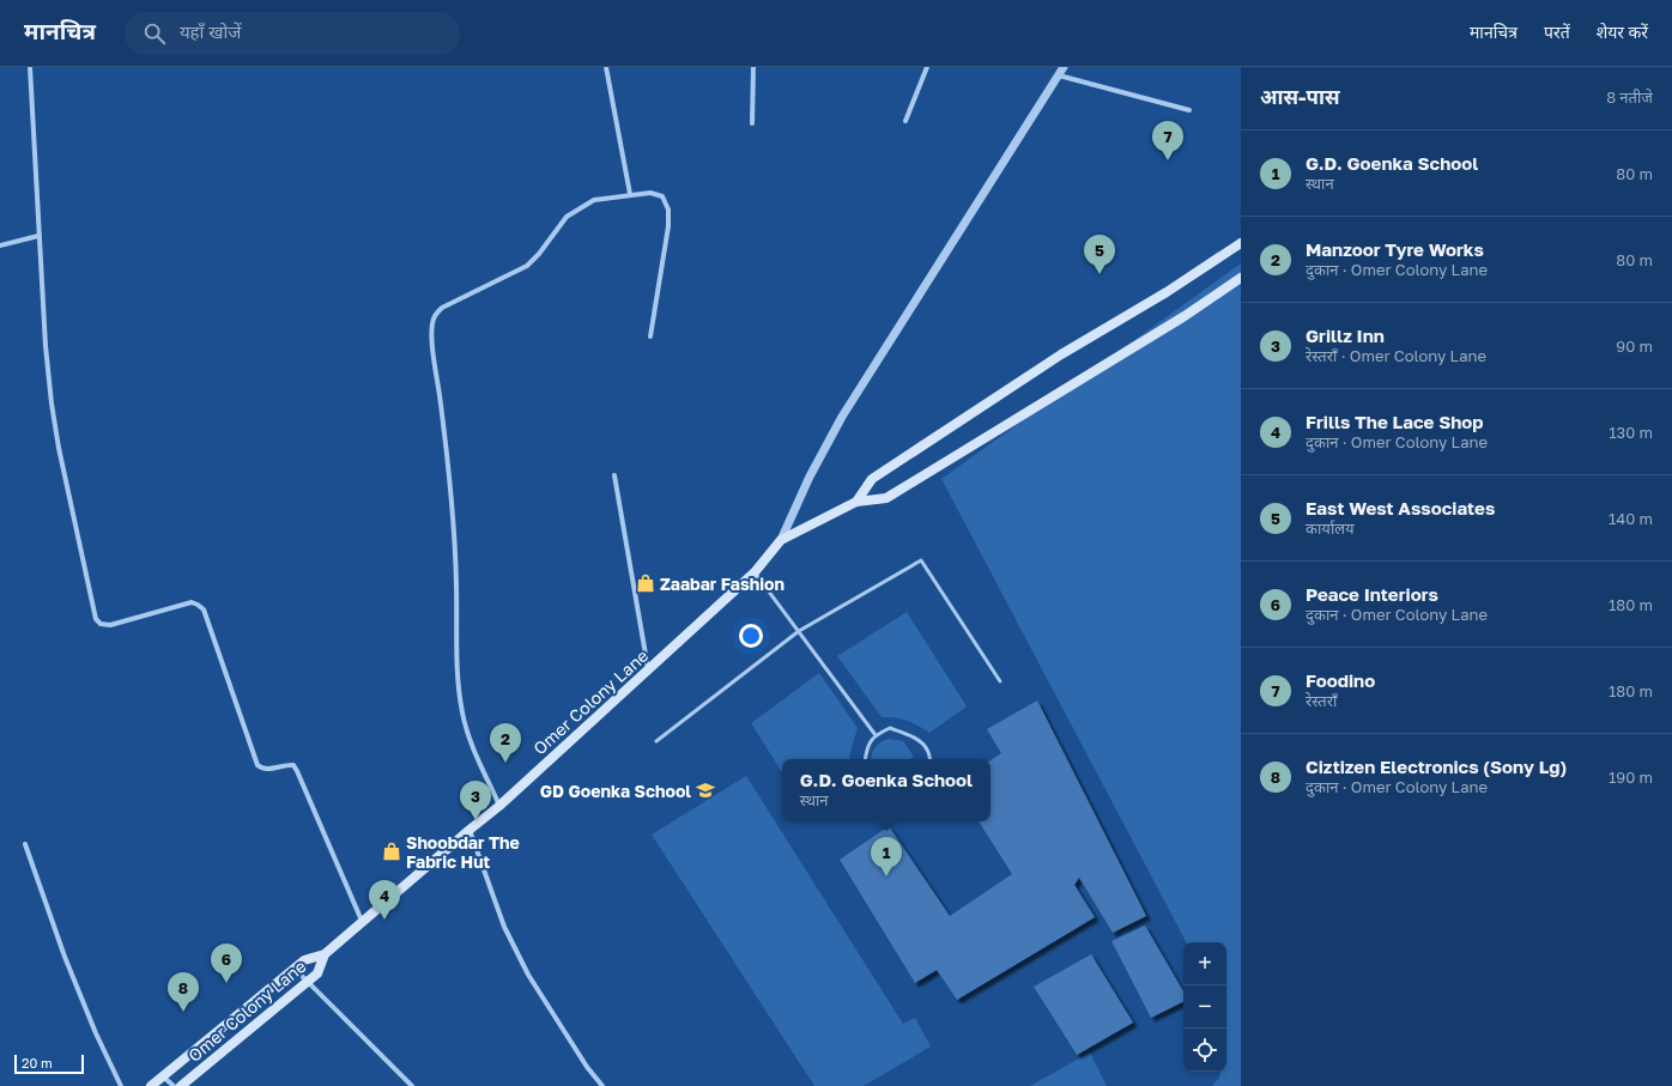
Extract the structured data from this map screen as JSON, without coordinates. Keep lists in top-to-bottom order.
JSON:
{
  "streets": {
    "main road": ["Omer Colony Lane"]
  },
  "places": {
    "shop": ["Zaabar Fashion", "Shoobdar The Fabric Hut"],
    "school or university": ["GD Goenka School"]
  },
  "scale_bar": "20 m",
  "page": {
    "header": "मानचित्र",
    "search": "यहाँ खोजें",
    "nav": ["मानचित्र", "परतें", "शेयर करें"],
    "heading": ["आस-पास", "8 नतीजे"],
    "pins": [
      "7",
      "5",
      "2",
      "3",
      "1",
      "4",
      "6",
      "8"
    ],
    "list": [
      {
        "mark": "1",
        "name": "G.D. Goenka School",
        "note": "स्थान",
        "value": "80 m"
      },
      {
        "mark": "2",
        "name": "Manzoor Tyre Works",
        "note": "दुकान · Omer Colony Lane",
        "value": "80 m"
      },
      {
        "mark": "3",
        "name": "Grillz Inn",
        "note": "रेस्तराँ · Omer Colony Lane",
        "value": "90 m"
      },
      {
        "mark": "4",
        "name": "Frills The Lace Shop",
        "note": "दुकान · Omer Colony Lane",
        "value": "130 m"
      },
      {
        "mark": "5",
        "name": "East West Associates",
        "note": "कार्यालय",
        "value": "140 m"
      },
      {
        "mark": "6",
        "name": "Peace Interiors",
        "note": "दुकान · Omer Colony Lane",
        "value": "180 m"
      },
      {
        "mark": "7",
        "name": "Foodino",
        "note": "रेस्तराँ",
        "value": "180 m"
      },
      {
        "mark": "8",
        "name": "Ciztizen Electronics (Sony Lg)",
        "note": "दुकान · Omer Colony Lane",
        "value": "190 m"
      }
    ],
    "popup": ["G.D. Goenka School", "स्थान"],
    "map_buttons": ["+", "−"],
    "scale": "20 m"
  }
}
